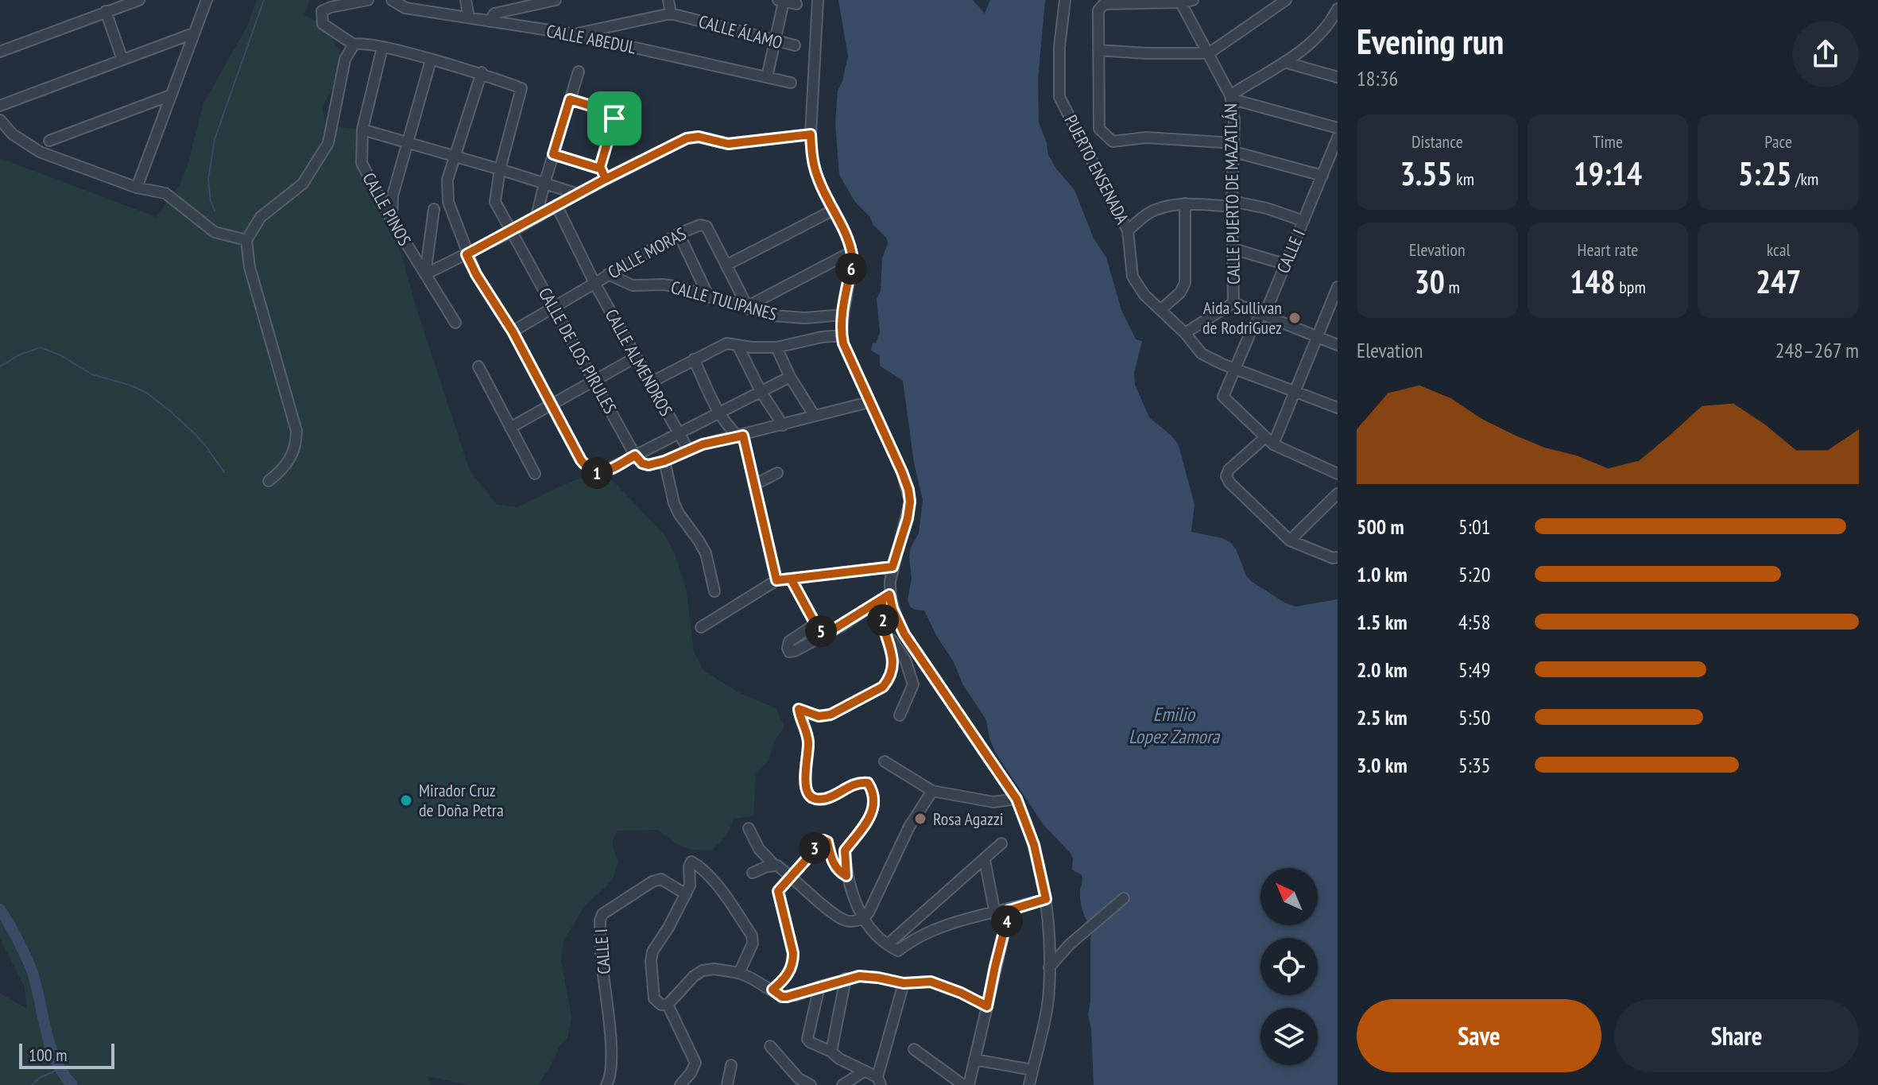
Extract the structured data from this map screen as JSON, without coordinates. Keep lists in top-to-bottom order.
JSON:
{
  "streets": {
    "street": [
      "CALLE ÁLAMO",
      "CALLE ABEDUL",
      "PUERTO ENSENADA",
      "CALLE PUERTO DE MAZATLÁN",
      "CALLE PINOS",
      "CALLE I",
      "CALLE MORAS",
      "CALLE TULIPANES",
      "CALLE DE LOS PIRULES",
      "CALLE ALMENDROS"
    ]
  },
  "crossings": [
    ["CALLE ÁLAMO", "CALLE ABEDUL"],
    ["PUERTO ENSENADA", "CALLE PUERTO DE MAZATLÁN"],
    ["PUERTO ENSENADA", "CALLE I"],
    ["CALLE MORAS", "CALLE TULIPANES"],
    ["CALLE MORAS", "CALLE DE LOS PIRULES"],
    ["CALLE MORAS", "CALLE ALMENDROS"]
  ],
  "water": ["Emilio Lopez Zamora"],
  "places": ["Aida Sullivan de RodriGuez", "Mirador Cruz de Doña Petra", "Rosa Agazzi"],
  "scale_bar": "100 m",
  "north": "top left",
  "page": {
    "heading": ["Evening run", "18:36"],
    "stats": [
      ["Distance", "3.55 km"],
      ["Time", "19:14"],
      ["Pace", "5:25 /km"],
      ["Elevation", "30 m"],
      ["Heart rate", "148 bpm"],
      ["kcal", "247"]
    ],
    "pins": [
      "6",
      "1",
      "2",
      "5",
      "3",
      "4"
    ],
    "chart": ["Elevation", "248–267 m"],
    "list": [
      {
        "name": "500 m",
        "note": "5:01"
      },
      {
        "name": "1.0 km",
        "note": "5:20"
      },
      {
        "name": "1.5 km",
        "note": "4:58"
      },
      {
        "name": "2.0 km",
        "note": "5:49"
      },
      {
        "name": "2.5 km",
        "note": "5:50"
      },
      {
        "name": "3.0 km",
        "note": "5:35"
      }
    ],
    "buttons": ["Save", "Share"],
    "scale": "100 m"
  }
}
